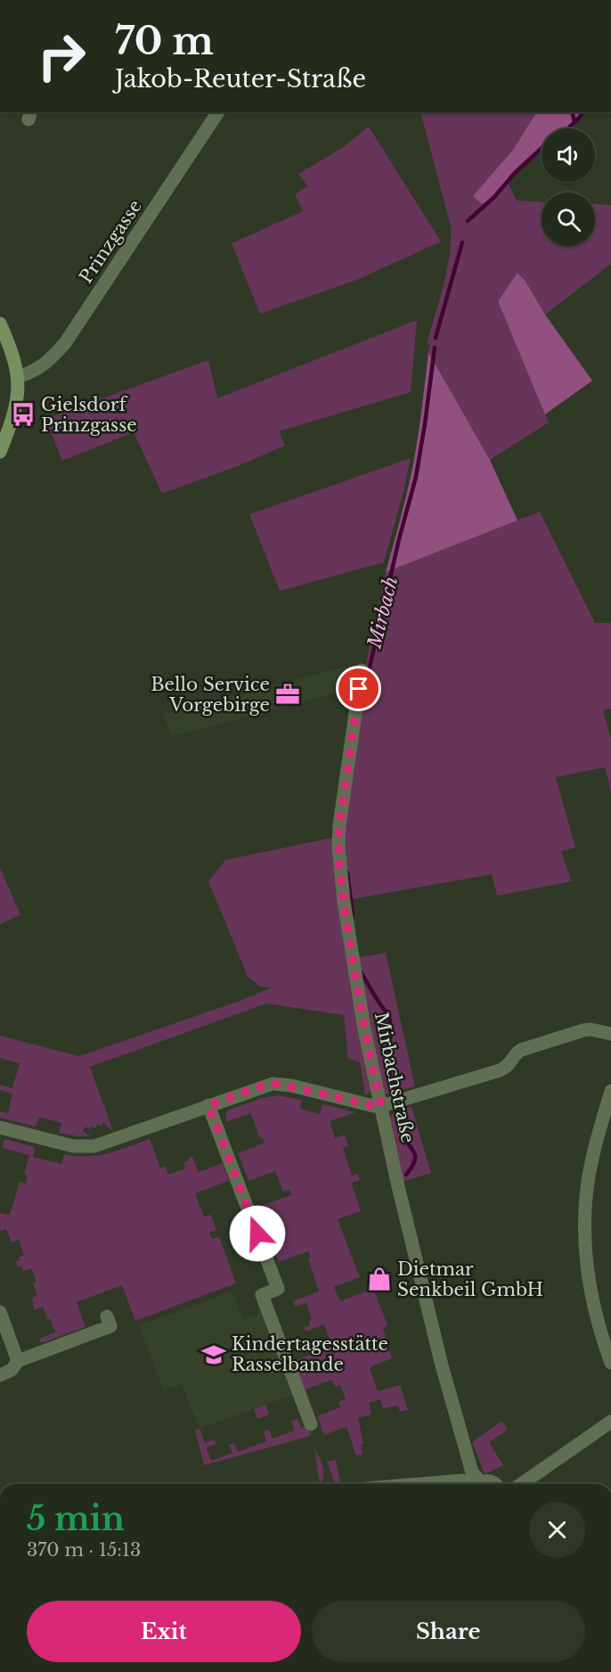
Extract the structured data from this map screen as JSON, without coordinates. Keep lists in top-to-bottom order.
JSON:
{
  "streets": {
    "street": ["Prinzgasse", "Mirbachstraße"]
  },
  "water": ["Mirbach"],
  "places": {
    "bus stop": ["Gielsdorf Prinzgasse"],
    "office": ["Bello Service Vorgebirge"],
    "shop": ["Dietmar Senkbeil GmbH"],
    "school or university": ["Kindertagesstätte Rasselbande"]
  },
  "page": {
    "turn": ["70 m", "Jakob-Reuter-Straße"],
    "heading": ["5 min", "370 m · 15:13"],
    "buttons": ["Exit", "Share"]
  }
}
